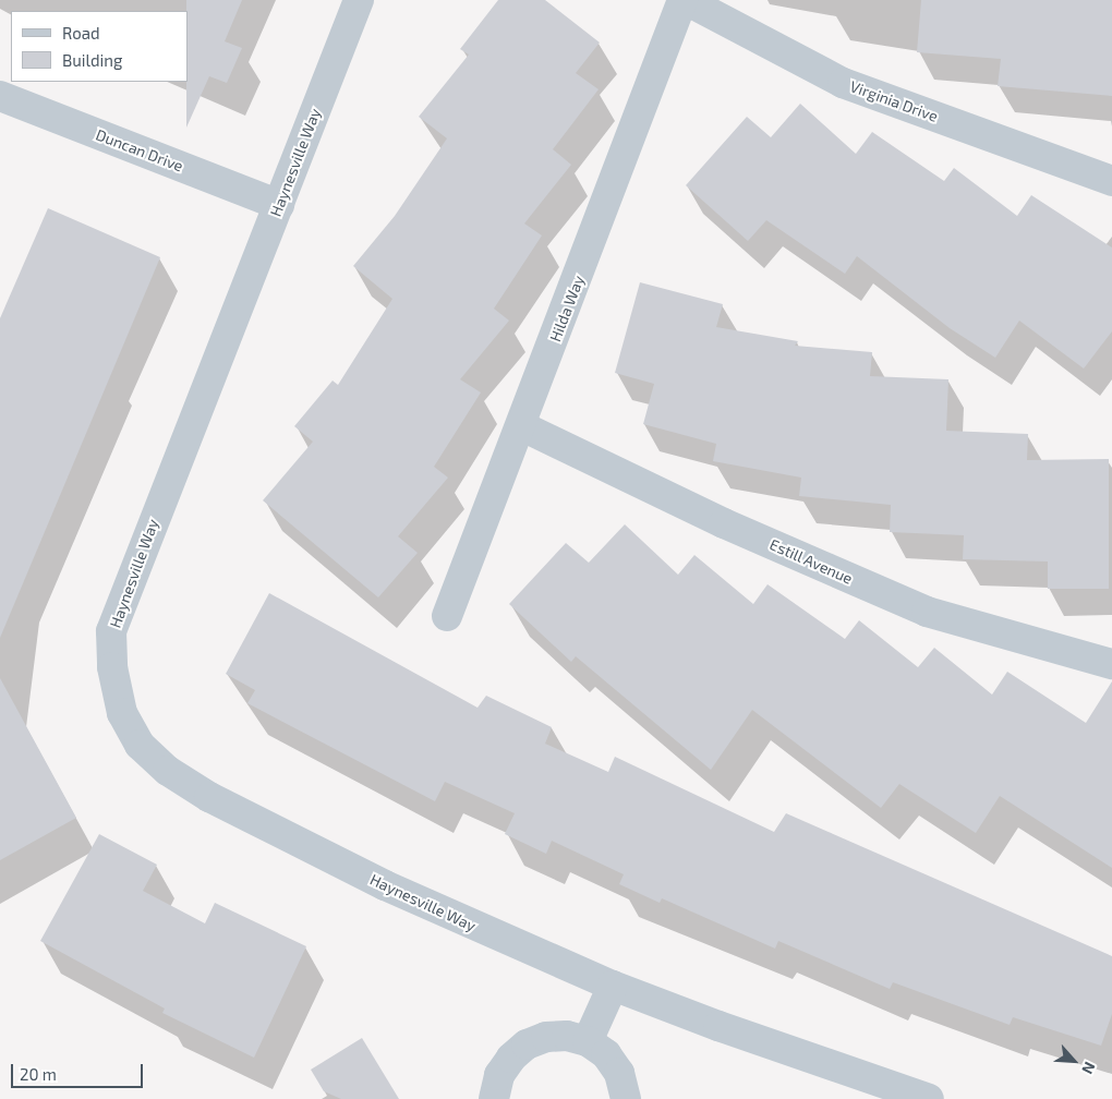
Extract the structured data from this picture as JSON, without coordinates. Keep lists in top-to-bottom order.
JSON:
{
  "streets": {
    "street": [
      "Virginia Drive",
      "Duncan Drive",
      "Haynesville Way",
      "Hilda Way",
      "Estill Avenue"
    ]
  },
  "crossings": [
    ["Virginia Drive", "Hilda Way"],
    ["Duncan Drive", "Haynesville Way"],
    ["Hilda Way", "Estill Avenue"]
  ],
  "legend": ["Road", "Building"],
  "scale_bar": "20 m",
  "north": "bottom right"
}
